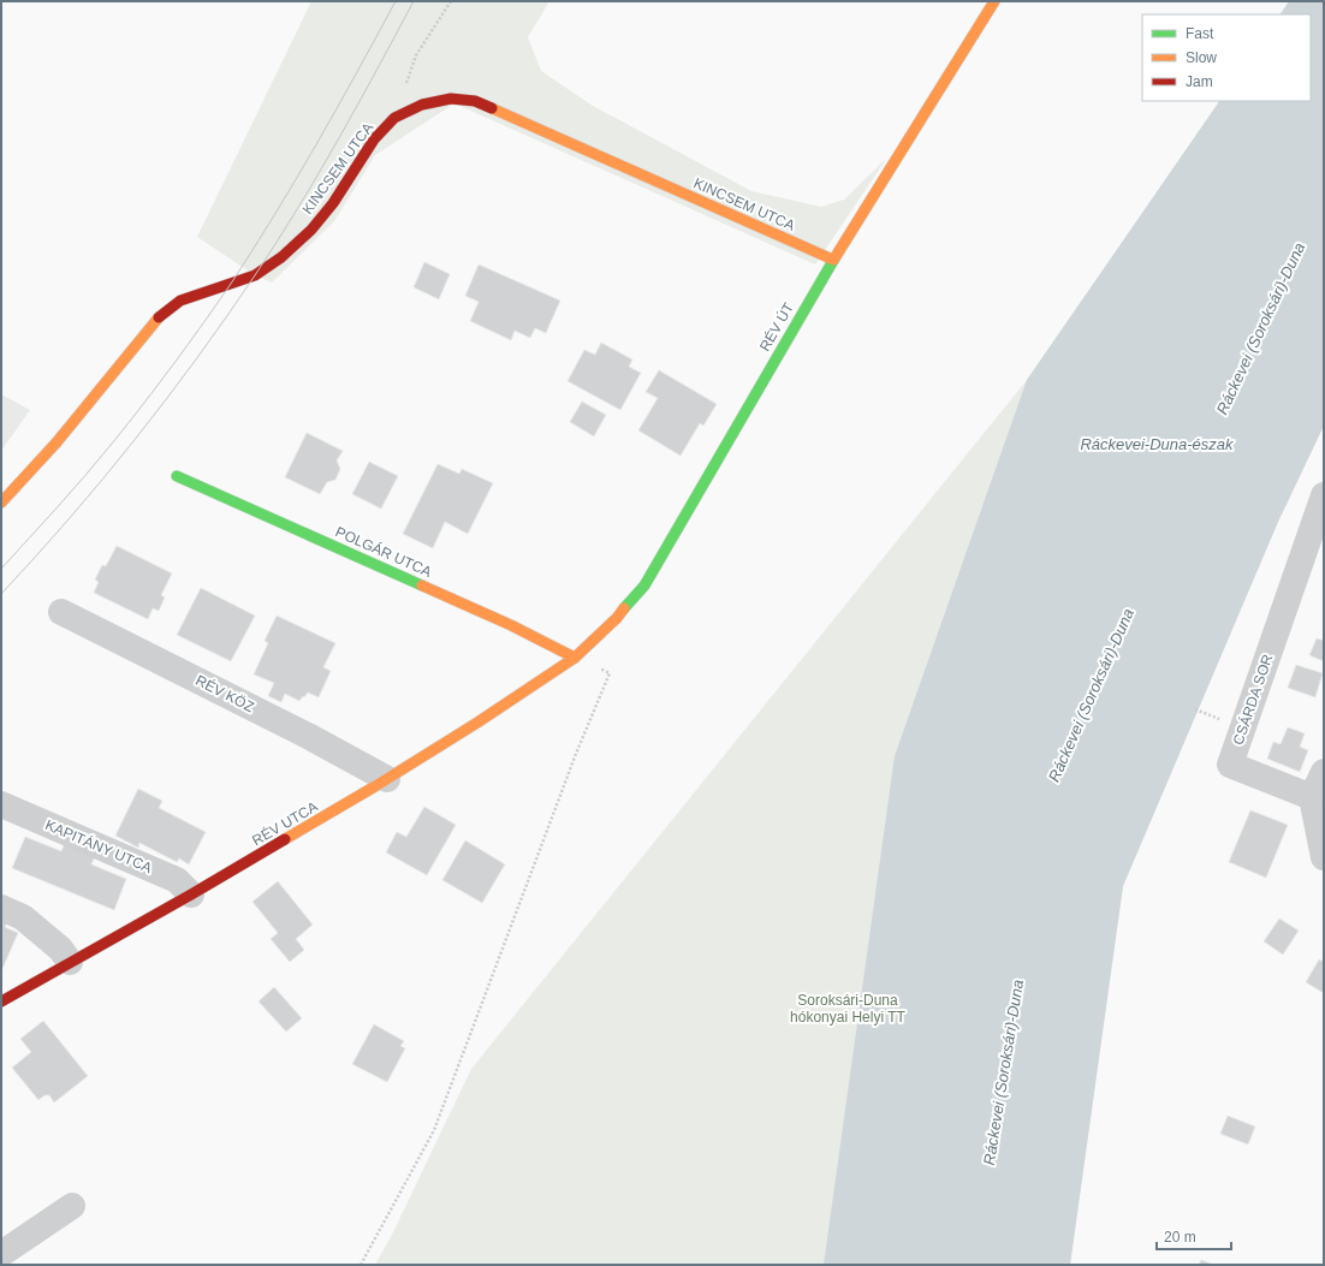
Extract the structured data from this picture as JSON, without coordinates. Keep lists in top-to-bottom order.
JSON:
{
  "streets": {
    "street": [
      "KINCSEM UTCA",
      "RÉV ÚT",
      "POLGÁR UTCA",
      "RÉV KÖZ",
      "CSÁRDA SOR",
      "RÉV UTCA",
      "KAPITÁNY UTCA"
    ]
  },
  "crossings": [
    ["KINCSEM UTCA", "RÉV ÚT"],
    ["RÉV ÚT", "POLGÁR UTCA"],
    ["RÉV ÚT", "RÉV UTCA"],
    ["POLGÁR UTCA", "RÉV UTCA"],
    ["RÉV KÖZ", "RÉV UTCA"],
    ["RÉV UTCA", "KAPITÁNY UTCA"]
  ],
  "water": ["Ráckevei (Soroksári)-Duna", "Ráckevei-Duna-észak"],
  "parks": ["Soroksári-Duna hókonyai Helyi TT"],
  "legend": ["Fast", "Slow", "Jam"],
  "scale_bar": "20 m"
}
